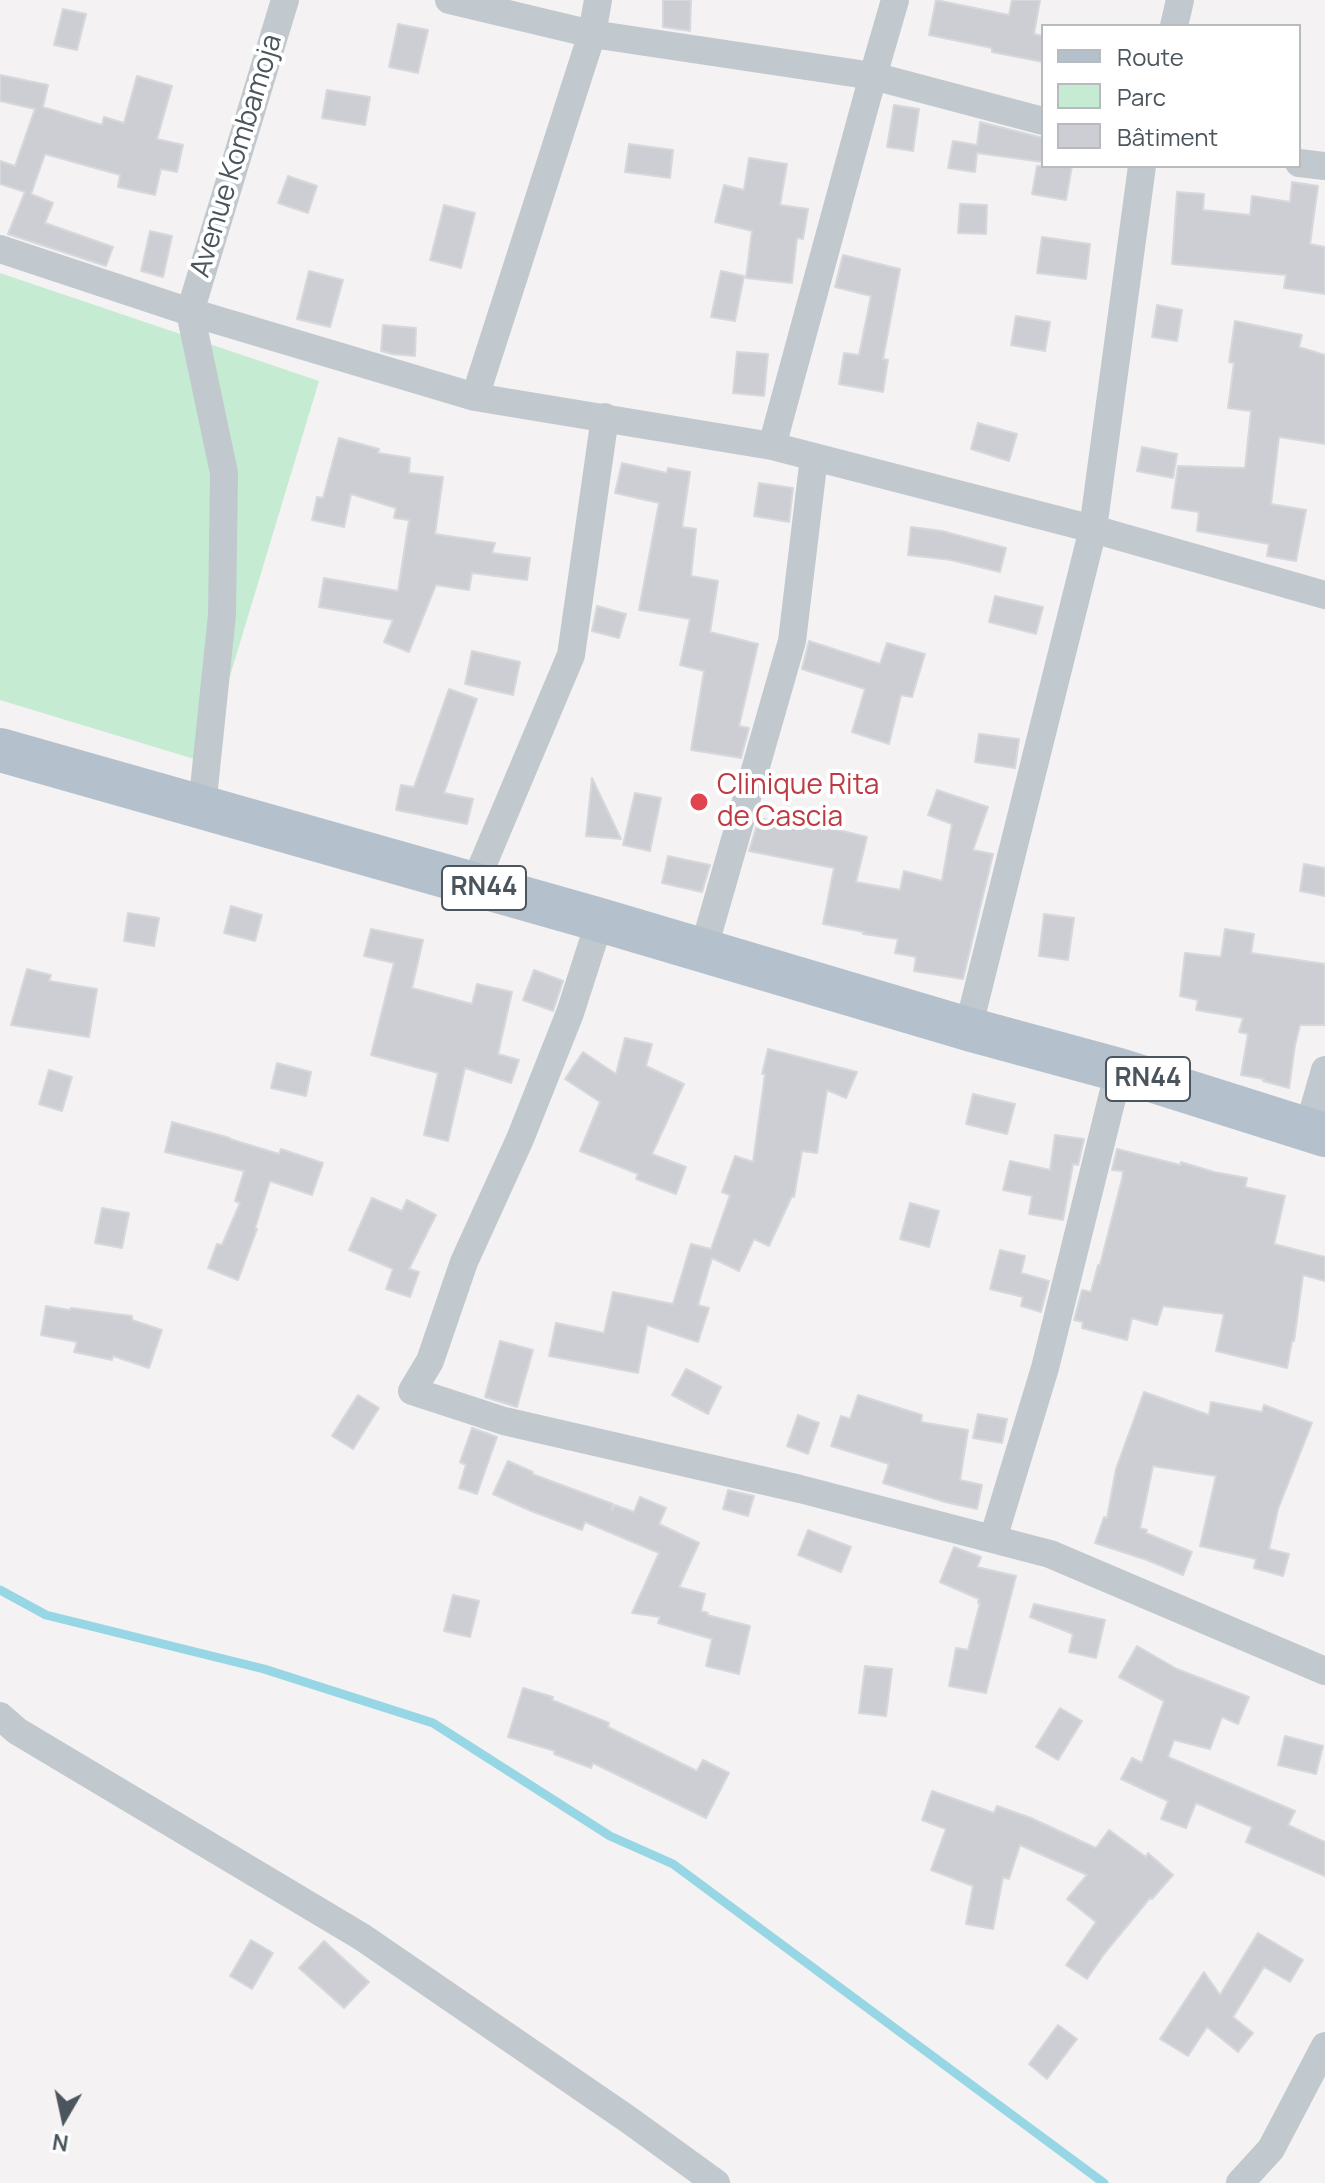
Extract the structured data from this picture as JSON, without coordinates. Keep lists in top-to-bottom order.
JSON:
{
  "streets": {
    "main road": ["RN44"],
    "street": ["Avenue Kombamoja"]
  },
  "places": ["Clinique Rita de Cascia"],
  "legend": ["Route", "Parc", "Bâtiment"],
  "north": "bottom"
}
